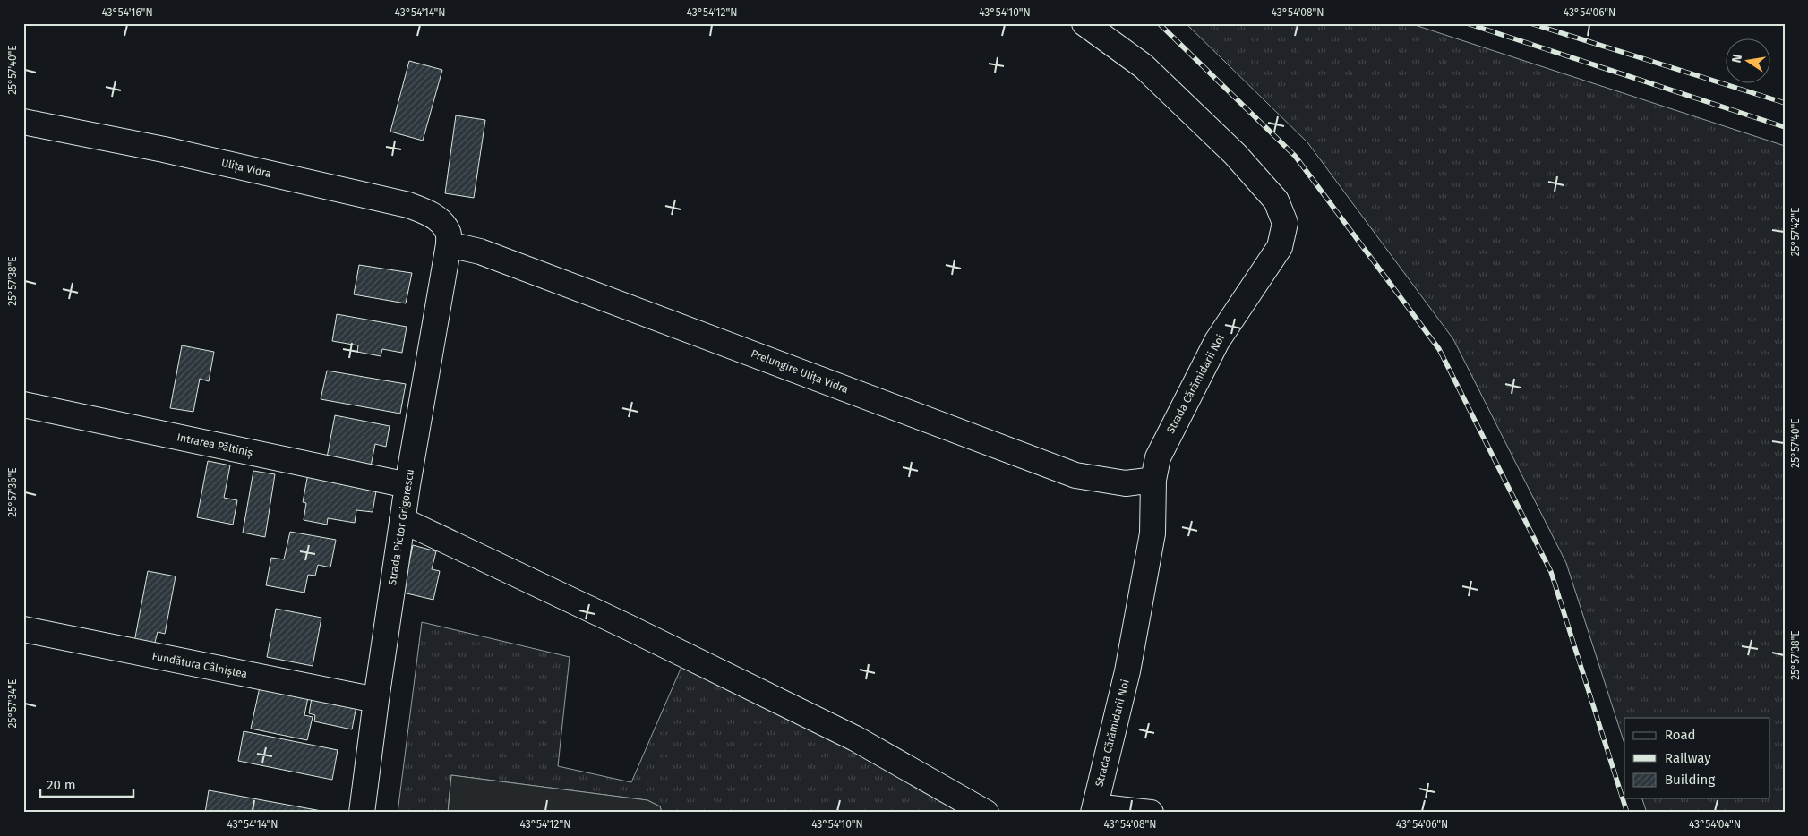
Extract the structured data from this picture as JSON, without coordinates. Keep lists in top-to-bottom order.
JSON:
{
  "streets": {
    "street": [
      "Ulița Vidra",
      "Prelungire Ulița Vidra",
      "Strada Cărămidarii Noi",
      "Intrarea Păltiniș",
      "Strada Pictor Grigorescu",
      "Fundătura Câlniștea"
    ]
  },
  "crossings": [
    ["Ulița Vidra", "Prelungire Ulița Vidra"],
    ["Ulița Vidra", "Strada Pictor Grigorescu"],
    ["Prelungire Ulița Vidra", "Strada Cărămidarii Noi"],
    ["Prelungire Ulița Vidra", "Strada Pictor Grigorescu"],
    ["Intrarea Păltiniș", "Strada Pictor Grigorescu"],
    ["Strada Pictor Grigorescu", "Fundătura Câlniștea"]
  ],
  "legend": ["Road", "Railway", "Building"],
  "scale_bar": "20 m",
  "north": "left",
  "coordinates": [
    "43°54'16\"N",
    "43°54'14\"N",
    "43°54'12\"N",
    "43°54'10\"N",
    "43°54'08\"N",
    "43°54'06\"N",
    "25°57'40\"E",
    "25°57'42\"E",
    "25°57'38\"E",
    "25°57'36\"E",
    "25°57'34\"E",
    "43°54'04\"N"
  ]
}
